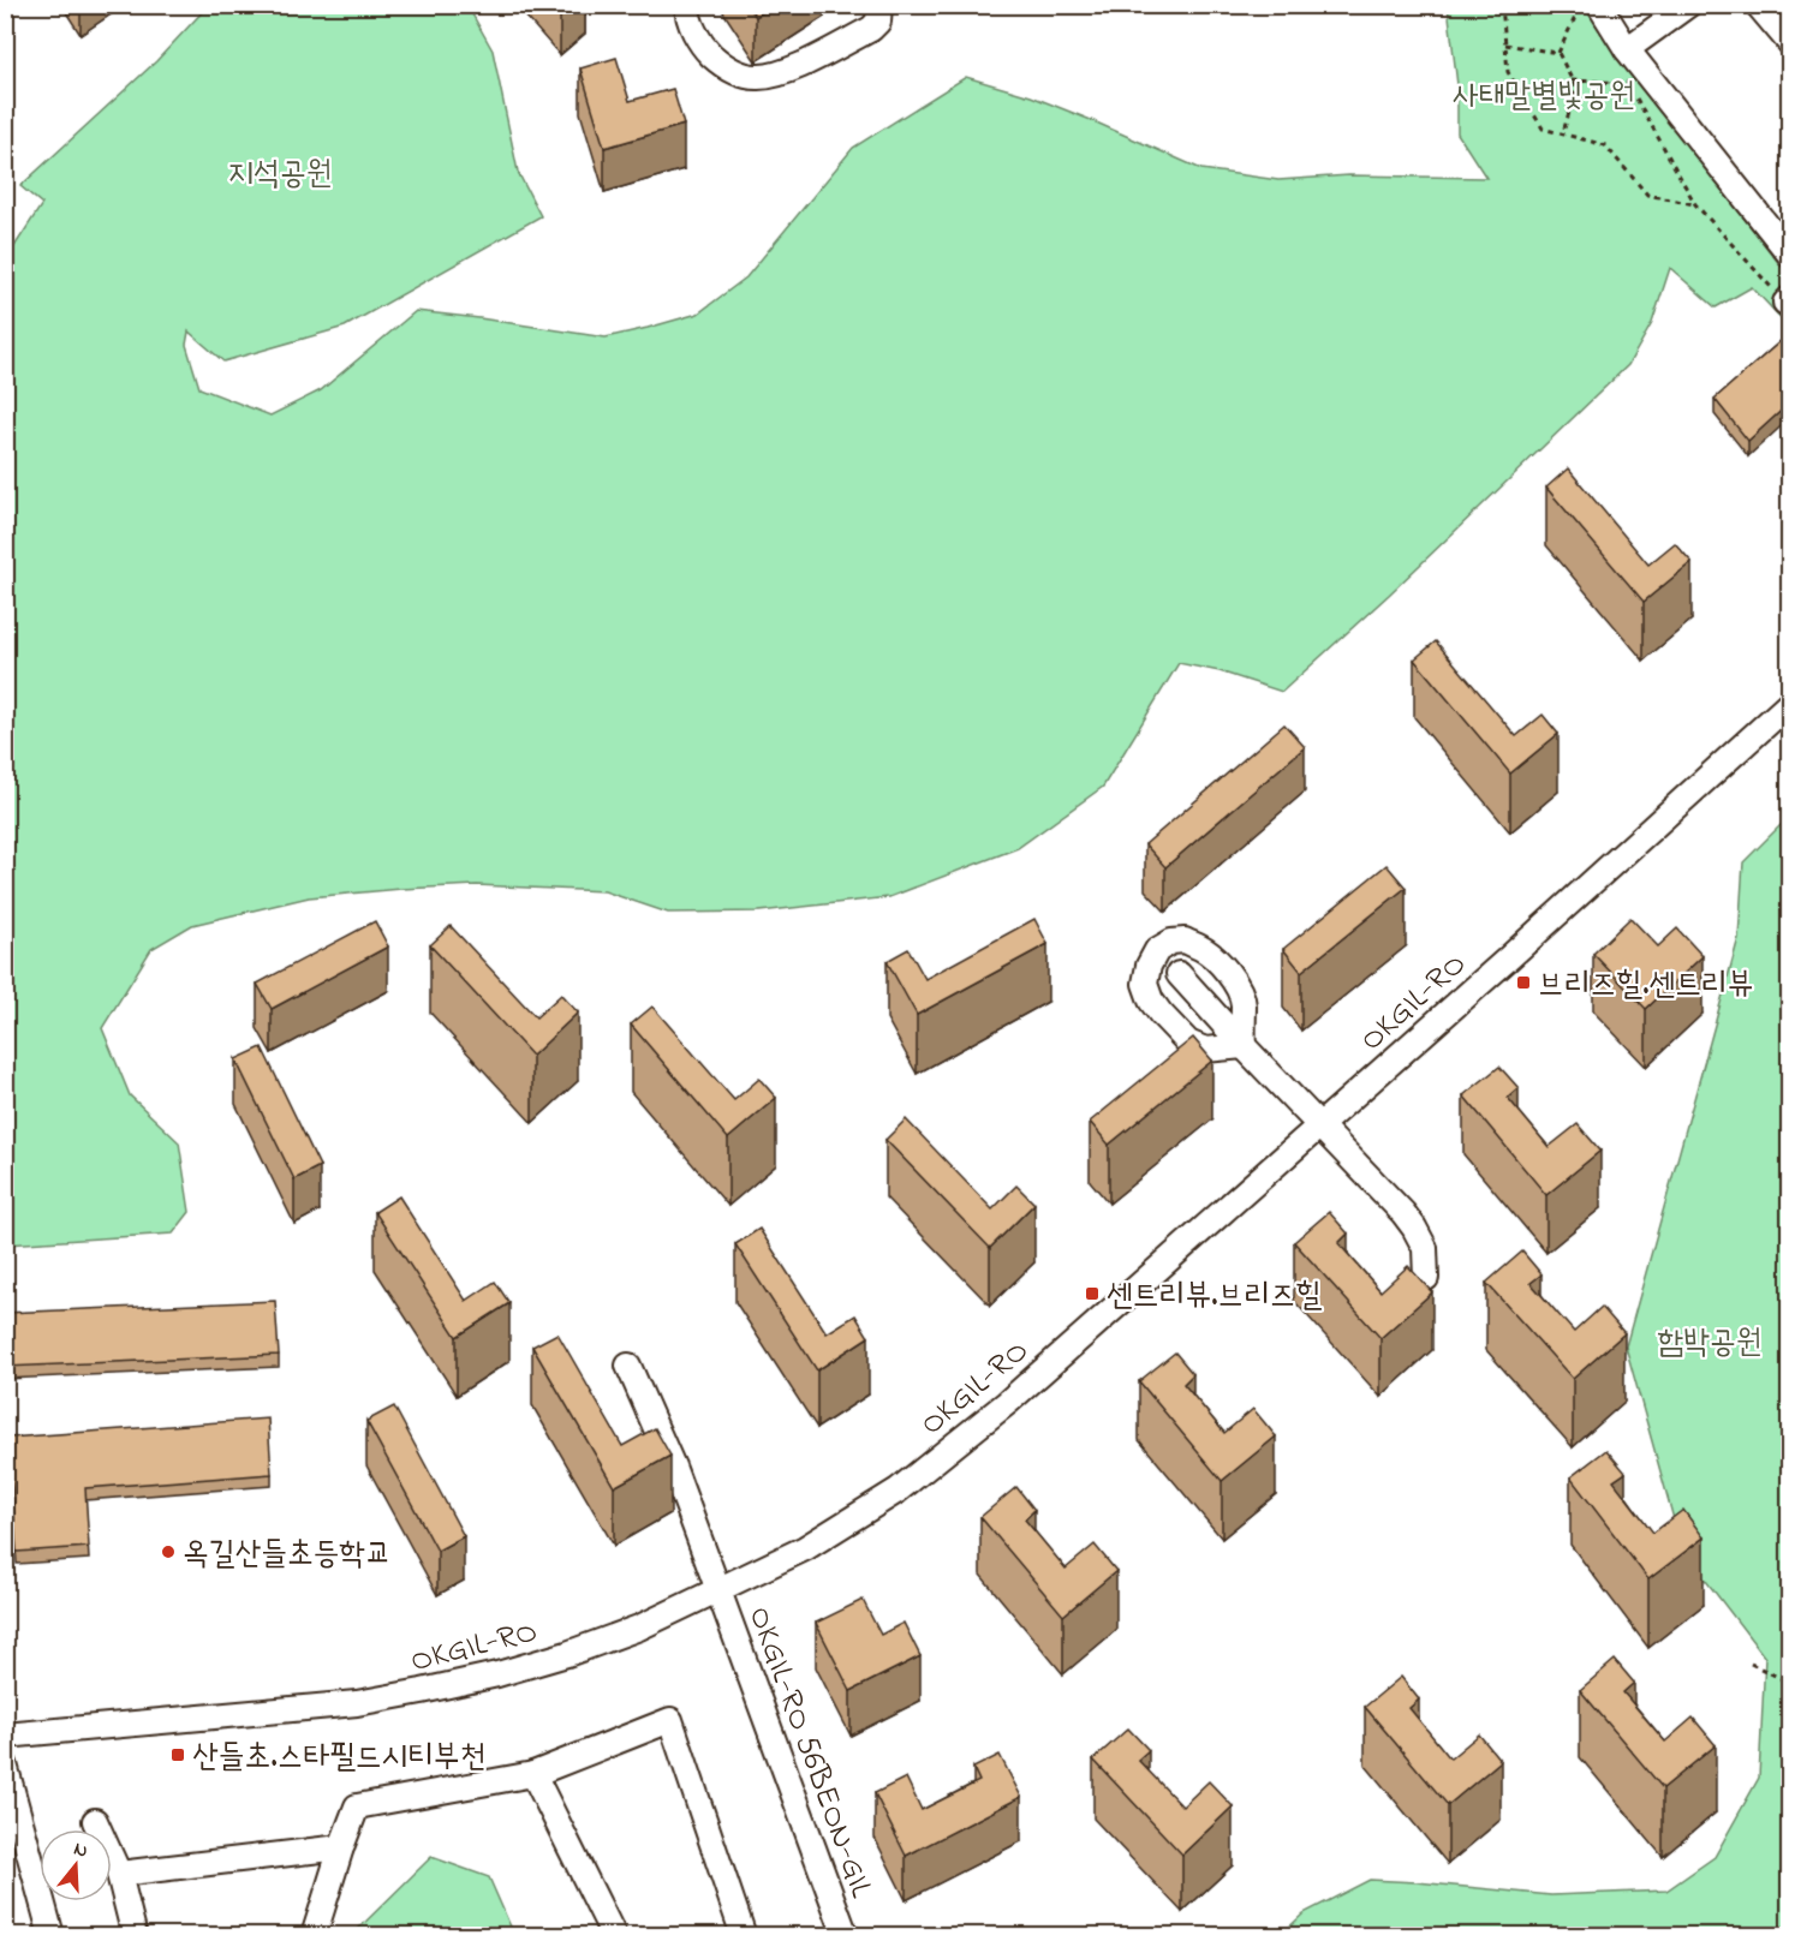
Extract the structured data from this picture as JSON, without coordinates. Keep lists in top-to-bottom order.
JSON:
{
  "streets": {
    "street": ["OKGIL-RO", "OKGIL-RO 56BEON-GIL"]
  },
  "crossings": [
    ["OKGIL-RO", "OKGIL-RO 56BEON-GIL"]
  ],
  "parks": ["사태말별빛공원", "지석공원", "함박공원"],
  "places": {
    "transit": ["브리즈힐.센트리뷰", "센트리뷰.브리즈힐", "산들초.스타필드시티부천"],
    "other": ["옥길산들초등학교"]
  },
  "north": "top"
}
